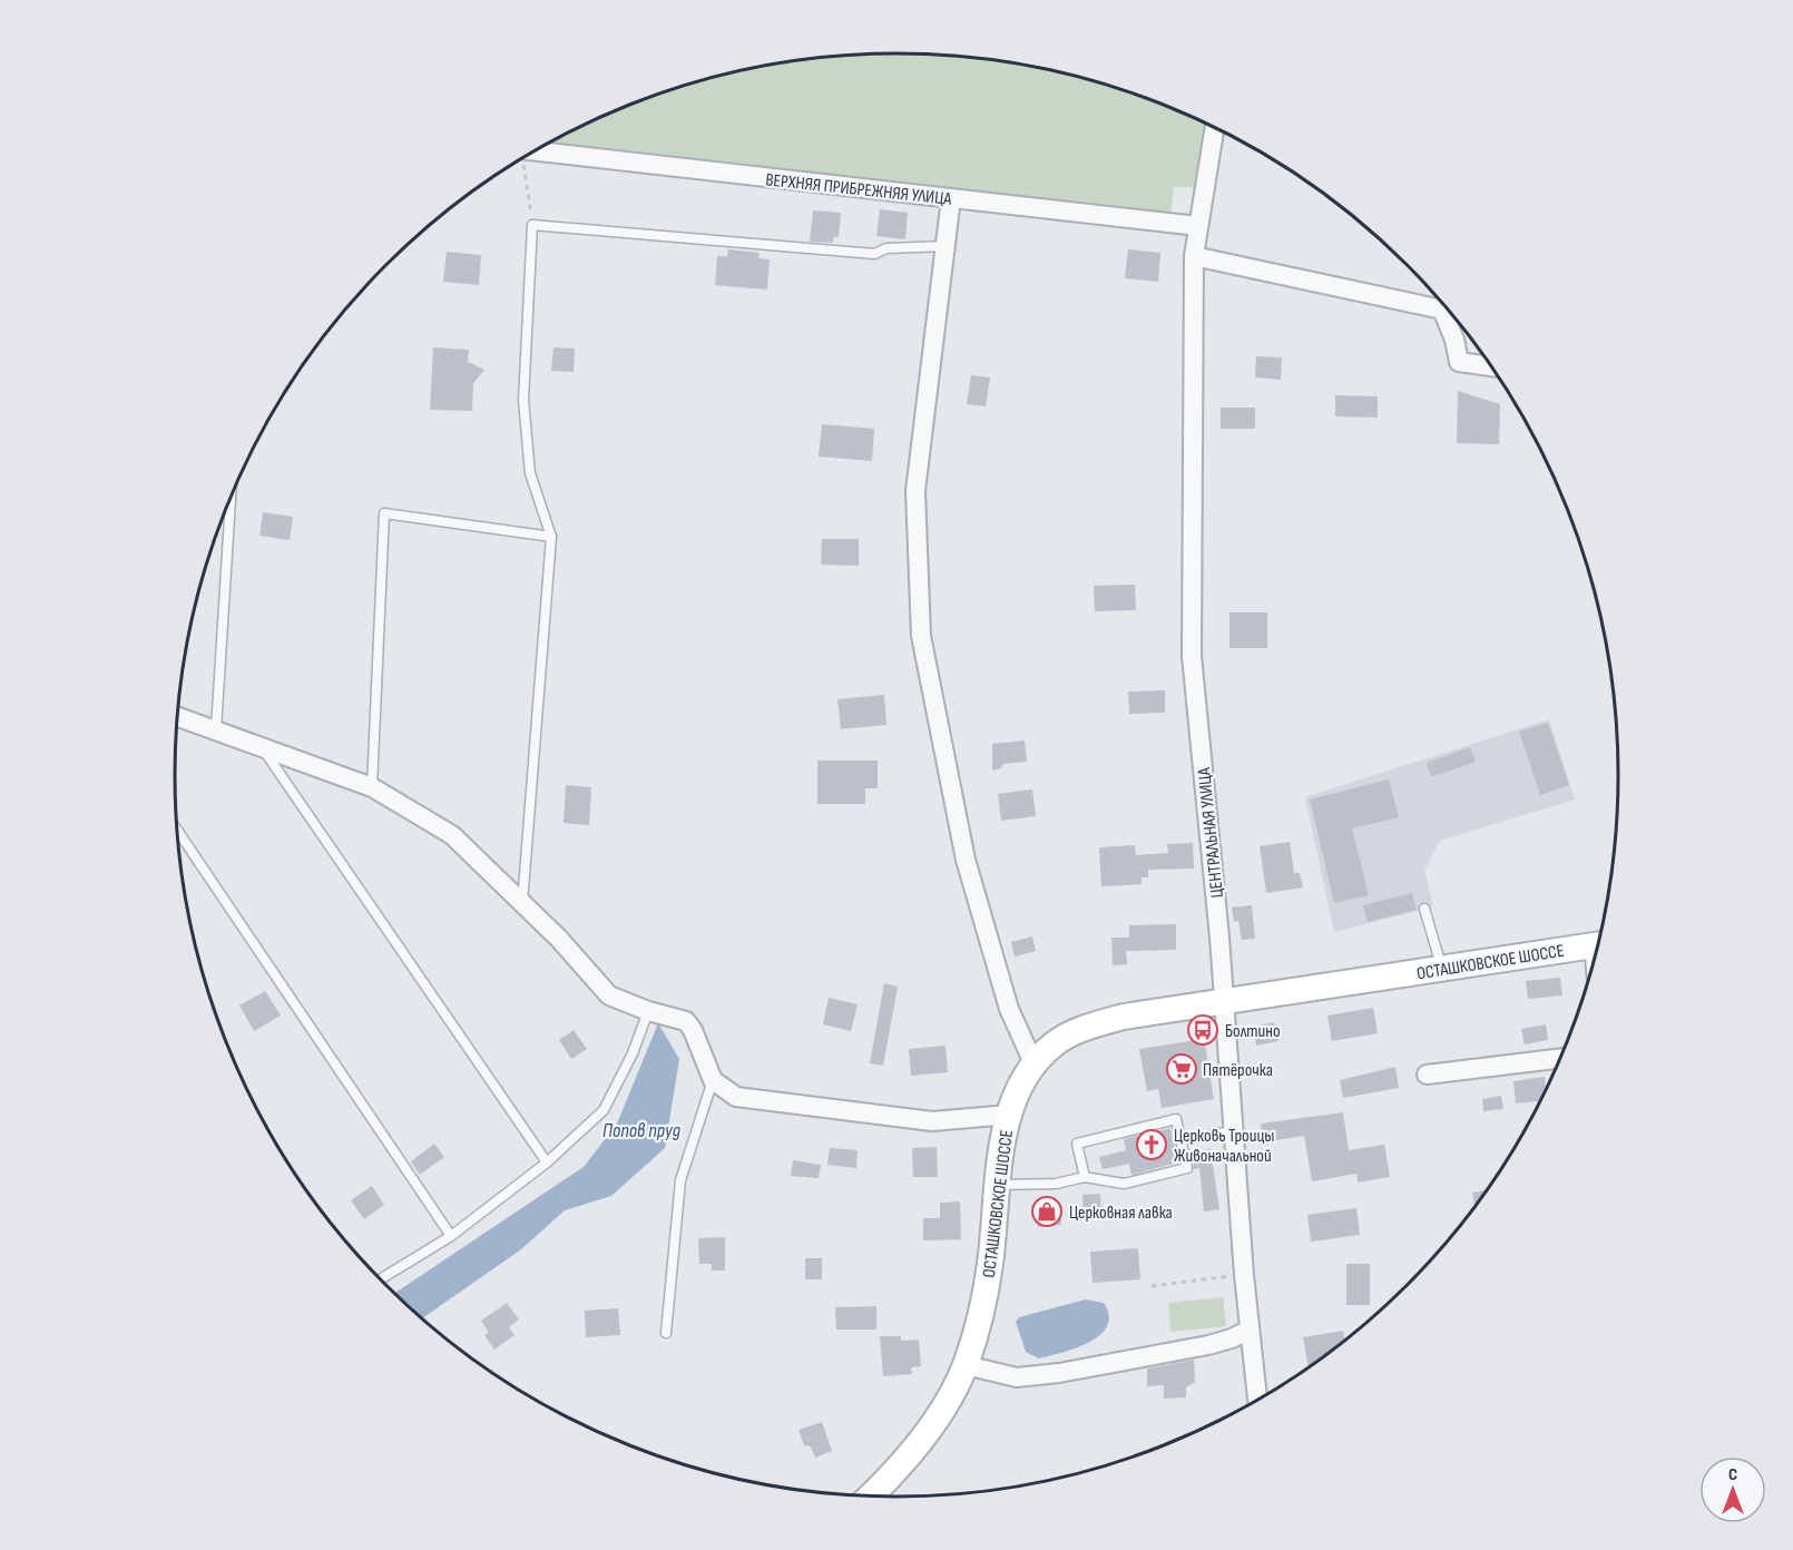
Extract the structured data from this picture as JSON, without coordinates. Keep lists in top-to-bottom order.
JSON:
{
  "streets": {
    "main road": ["ОСТАШКОВСКОЕ ШОССЕ"],
    "street": ["ВЕРХНЯЯ ПРИБРЕЖНЯЯ УЛИЦА", "ЦЕНТРАЛЬНАЯ УЛИЦА"]
  },
  "crossings": [
    ["ВЕРХНЯЯ ПРИБРЕЖНЯЯ УЛИЦА", "ЦЕНТРАЛЬНАЯ УЛИЦА"],
    ["ЦЕНТРАЛЬНАЯ УЛИЦА", "ОСТАШКОВСКОЕ ШОССЕ"]
  ],
  "water": ["Попов пруд"],
  "places": {
    "bus stop": ["Болтино"],
    "supermarket": ["Пятёрочка"],
    "church": ["Церковь Троицы Живоначальной"],
    "shop": ["Церковная лавка"]
  },
  "north": "top"
}
